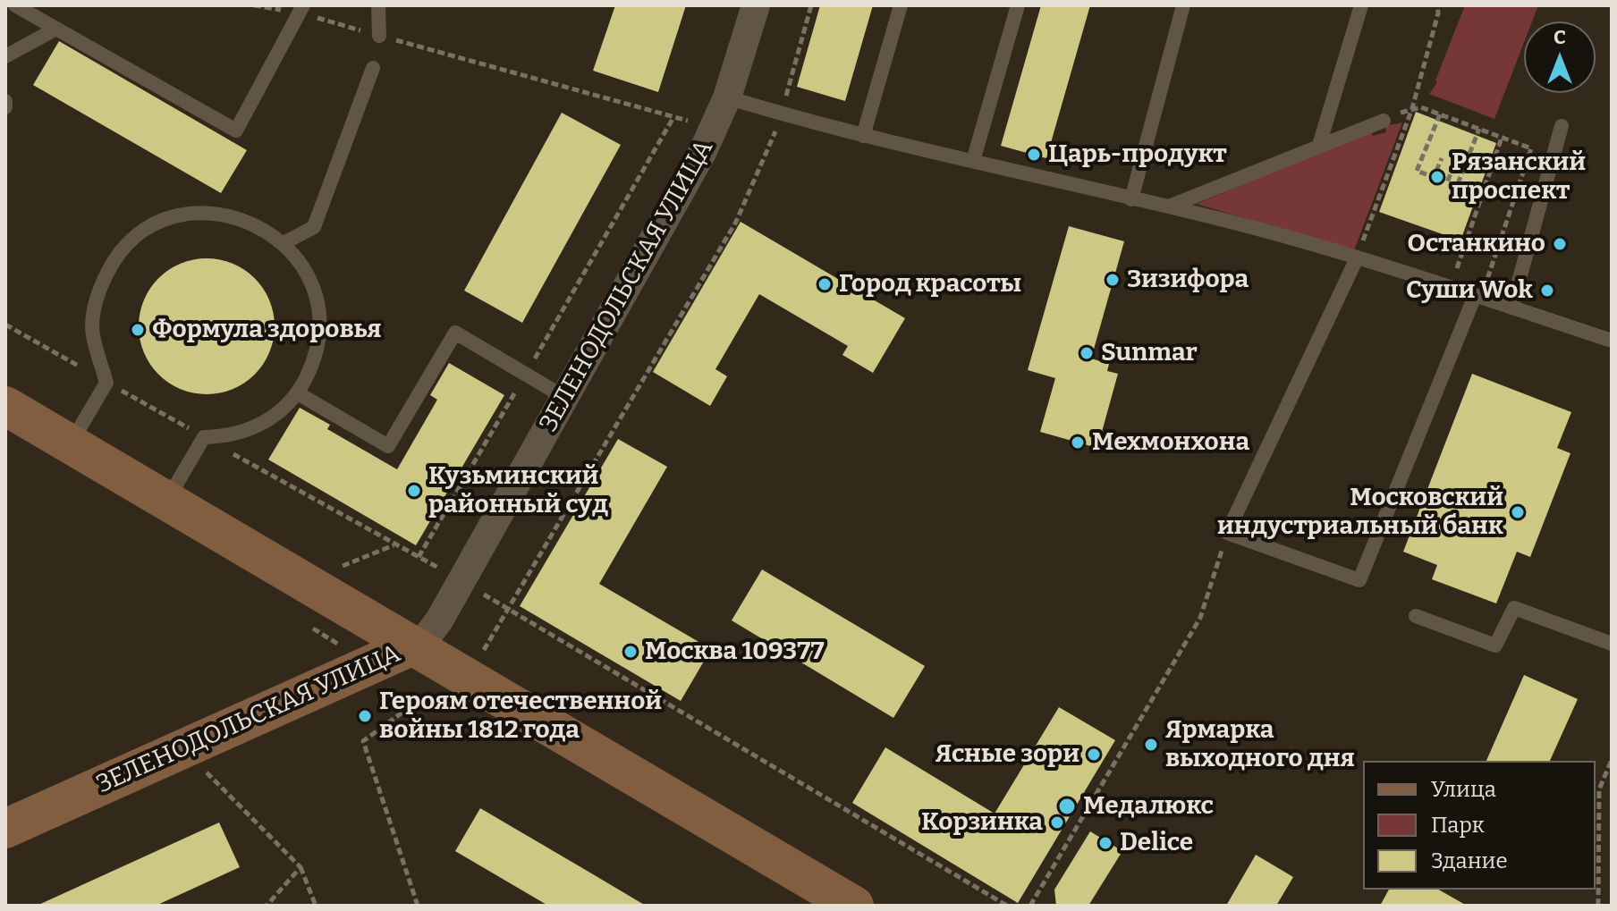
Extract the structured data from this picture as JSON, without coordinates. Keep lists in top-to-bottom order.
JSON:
{
  "streets": {
    "street": ["ЗЕЛЕНОДОЛЬСКАЯ УЛИЦА"]
  },
  "places": [
    "Царь-продукт",
    "Рязанский проспект",
    "Останкино",
    "Зизифора",
    "Город красоты",
    "Суши Wok",
    "Формула здоровья",
    "Sunmar",
    "Мехмонхона",
    "Кузьминский районный суд",
    "Московский индустриальный банк",
    "Москва 109377",
    "Героям отечественной войны 1812 года",
    "Ярмарка выходного дня",
    "Ясные зори",
    "Медалюкс",
    "Корзинка",
    "Delice"
  ],
  "legend": ["Улица", "Парк", "Здание"],
  "north": "top"
}
